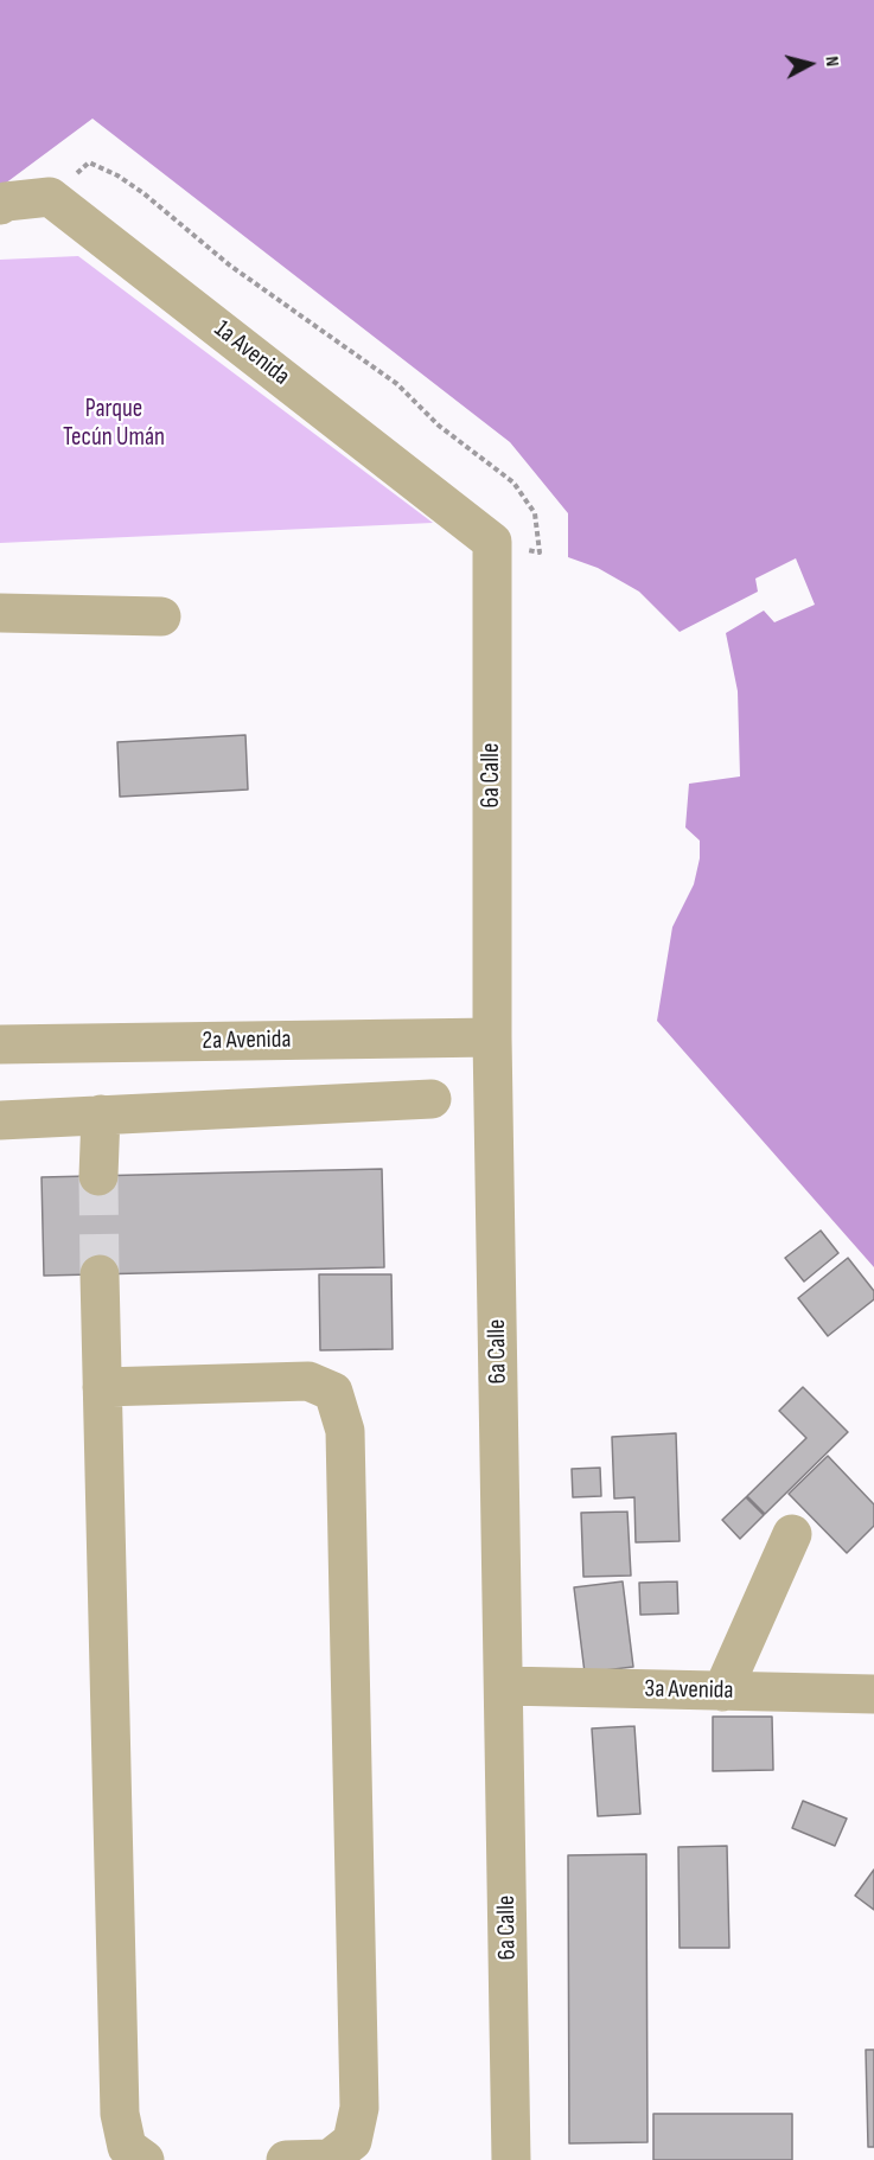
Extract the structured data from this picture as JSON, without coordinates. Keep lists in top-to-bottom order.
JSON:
{
  "streets": {
    "street": [
      "1a Avenida",
      "6a Calle",
      "2a Avenida",
      "3a Avenida"
    ]
  },
  "crossings": [
    ["1a Avenida", "6a Calle"],
    ["6a Calle", "2a Avenida"],
    ["6a Calle", "3a Avenida"]
  ],
  "parks": ["Parque Tecún Umán"],
  "north": "right"
}
